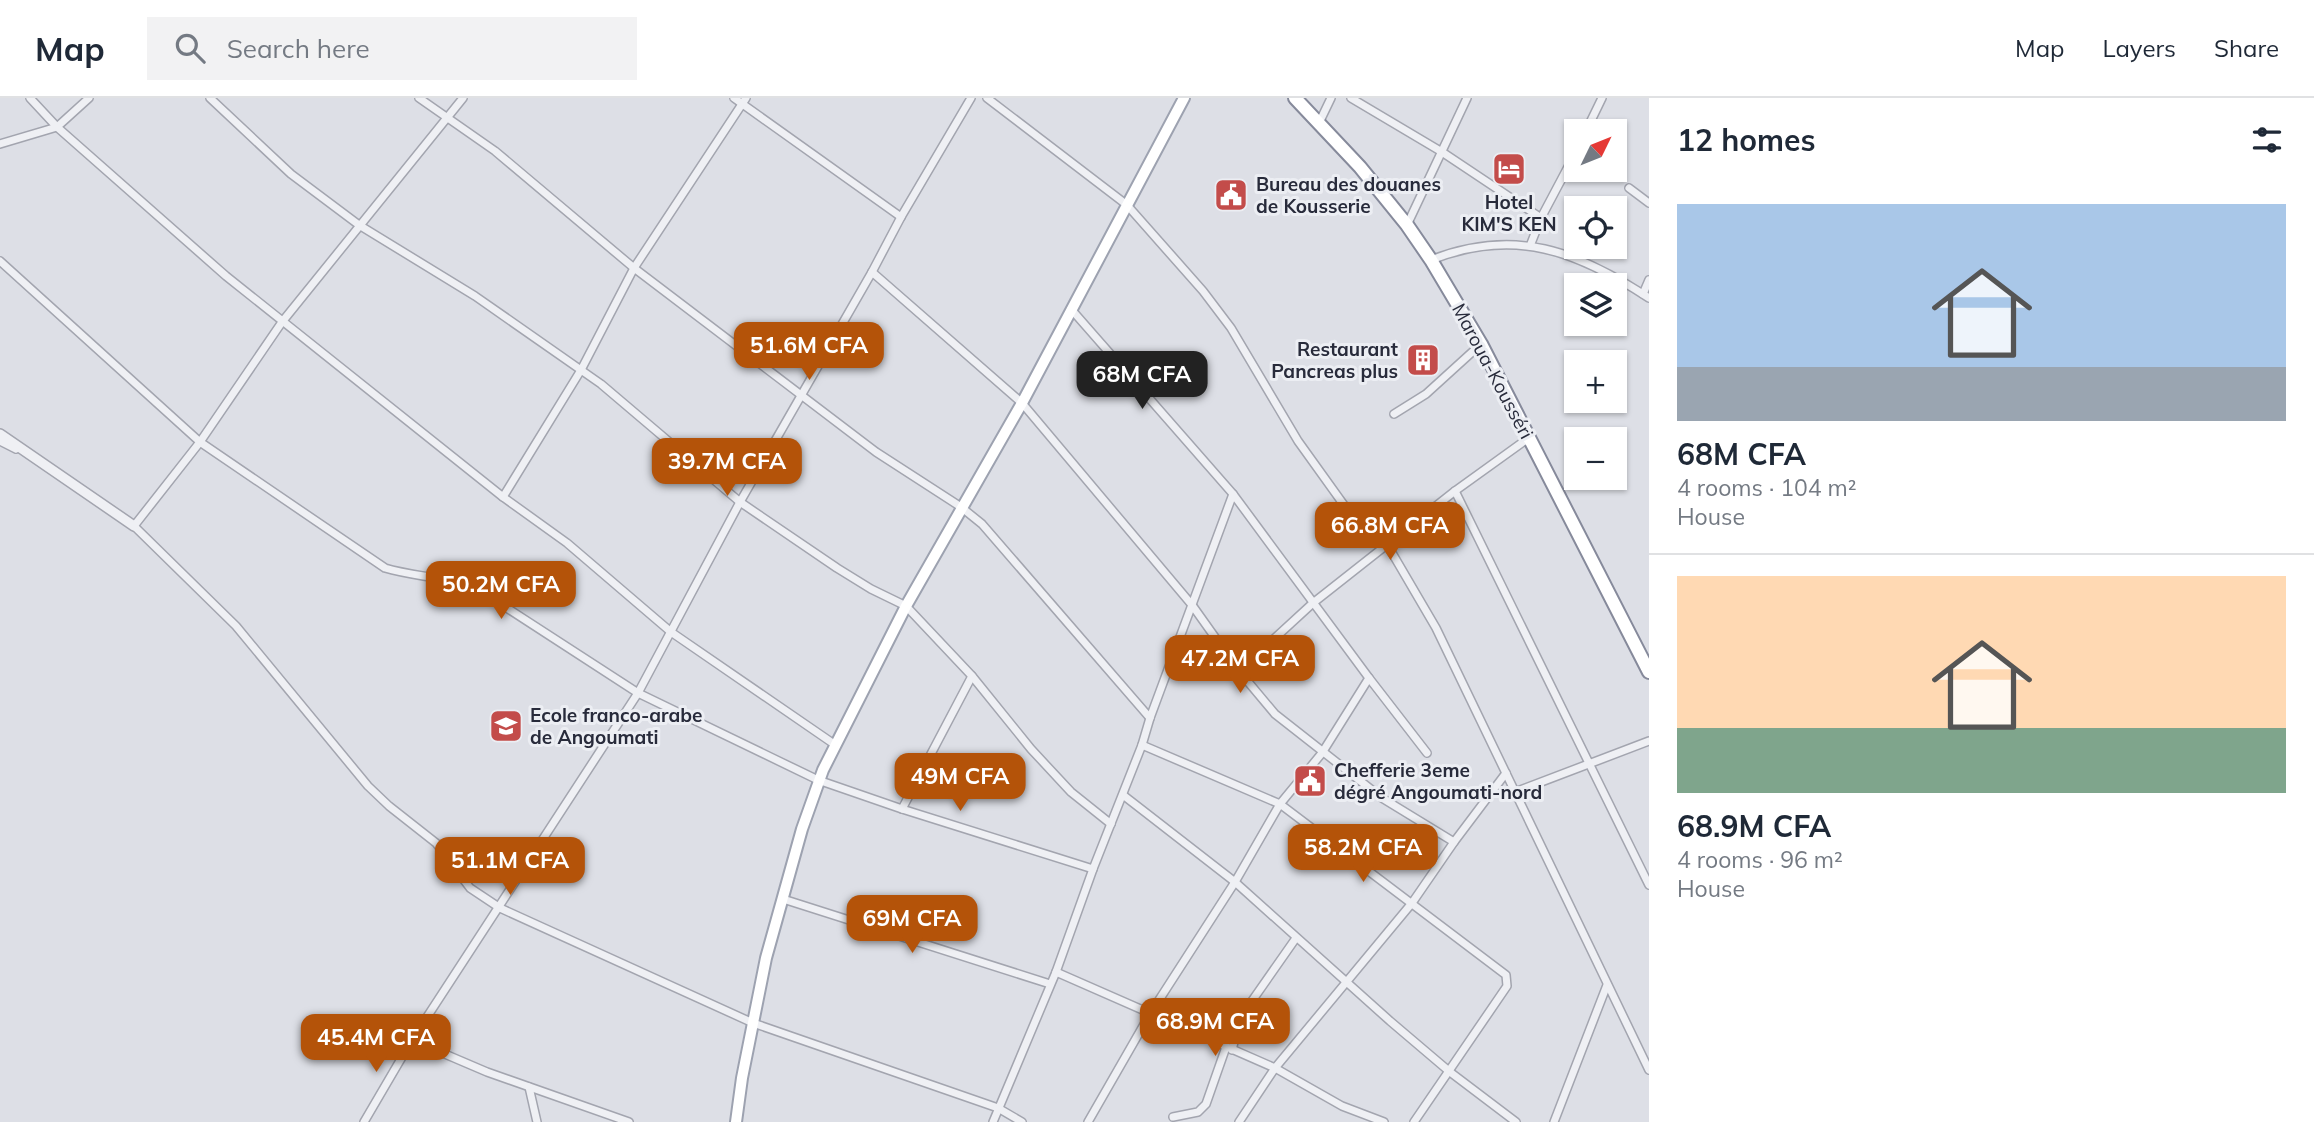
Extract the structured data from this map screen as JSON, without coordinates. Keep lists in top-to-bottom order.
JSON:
{
  "streets": {
    "highway": ["Maroua-Kousséri"]
  },
  "places": {
    "hotel": ["Hotel KIM'S KEN"],
    "public building": ["Bureau des douanes de Kousserie", "Chefferie 3eme dégré Angoumati-nord"],
    "building": ["Restaurant Pancreas plus"],
    "school or university": ["Ecole franco-arabe de Angoumati"]
  },
  "north": "top right",
  "page": {
    "header": "Map",
    "search": "Search here",
    "nav": ["Map", "Layers", "Share"],
    "heading": "12 homes",
    "map_buttons": ["+", "−"],
    "list": [
      {
        "name": "68M CFA",
        "note": "4 rooms · 104 m² · House"
      },
      {
        "name": "68.9M CFA",
        "note": "4 rooms · 96 m² · House"
      }
    ],
    "price": [
      "51.6M CFA",
      "68M CFA",
      "39.7M CFA",
      "66.8M CFA",
      "50.2M CFA",
      "47.2M CFA",
      "49M CFA",
      "58.2M CFA",
      "51.1M CFA",
      "69M CFA",
      "68.9M CFA",
      "45.4M CFA"
    ]
  }
}
